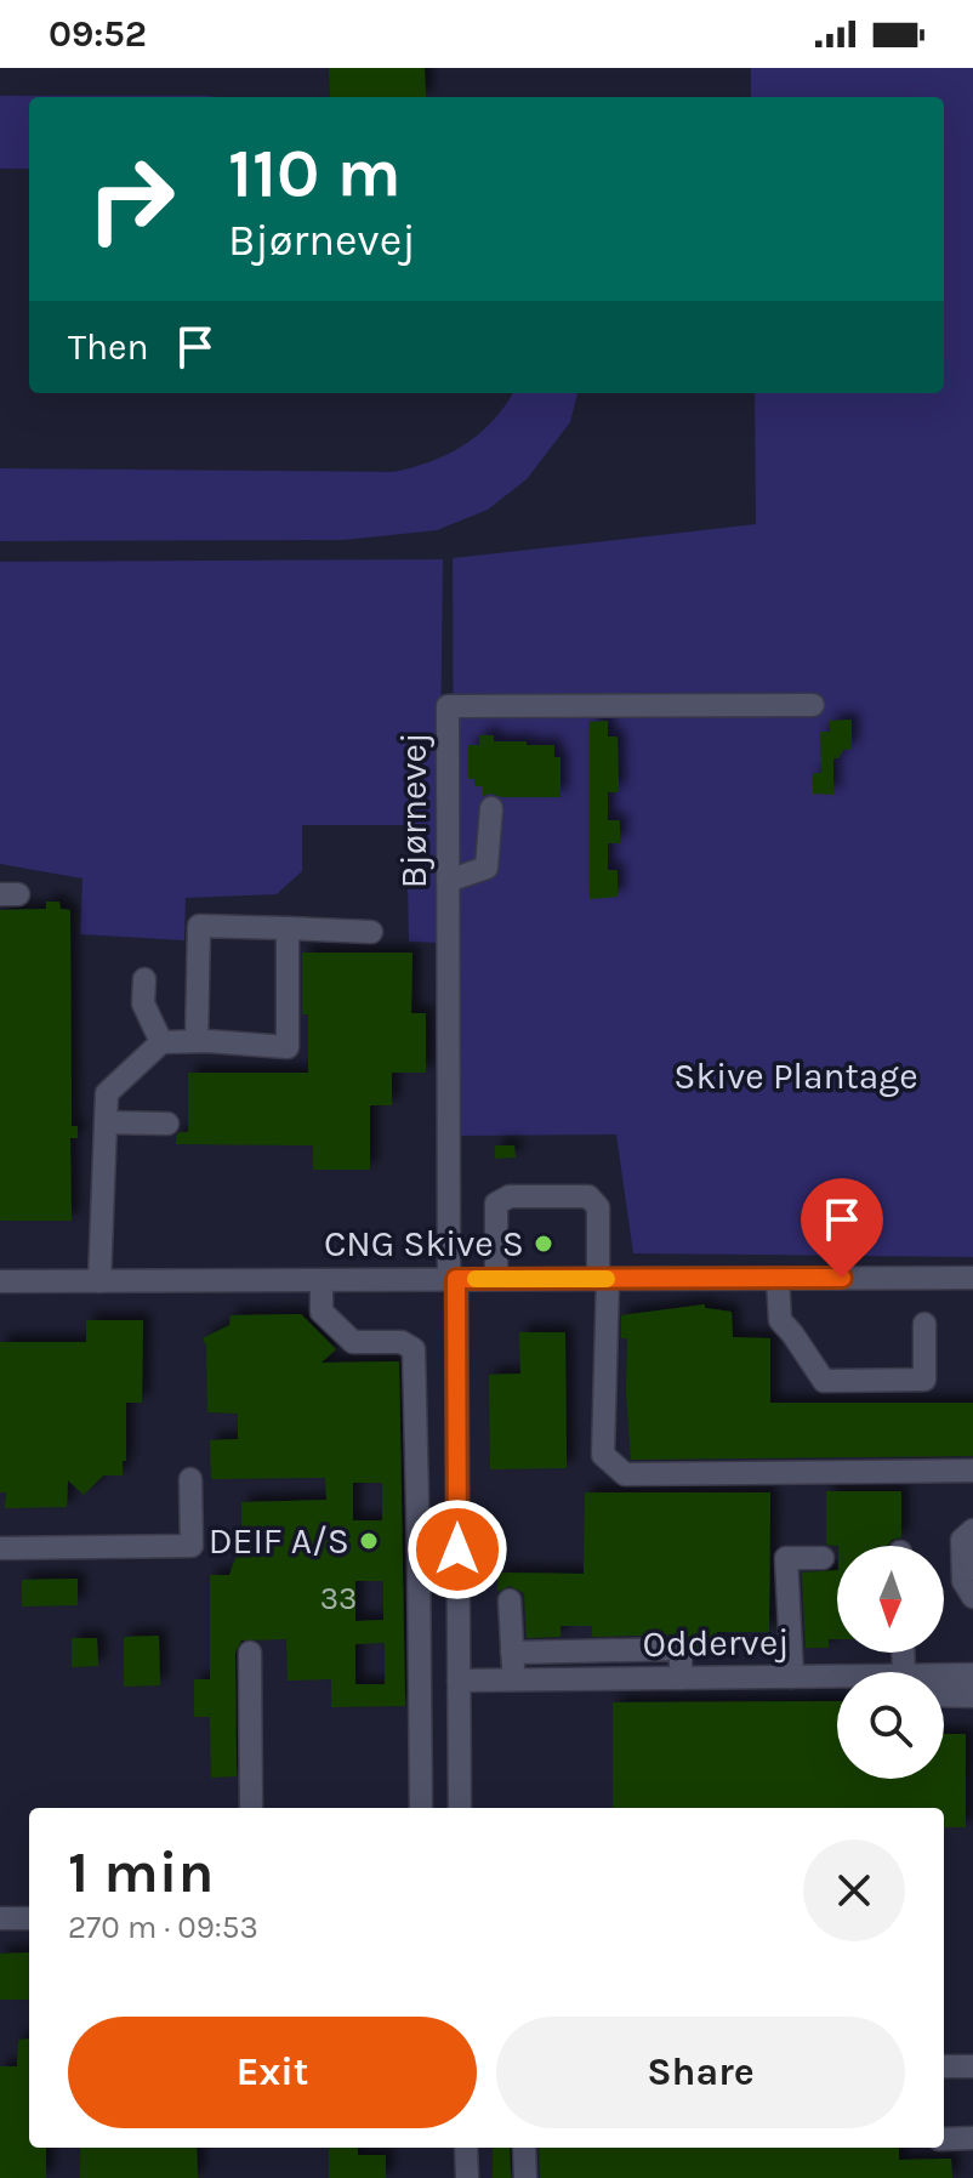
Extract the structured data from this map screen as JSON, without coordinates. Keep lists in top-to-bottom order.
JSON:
{
  "streets": {
    "street": ["Bjørnevej", "Oddervej"]
  },
  "crossings": [
    ["Bjørnevej", "Oddervej"]
  ],
  "parks": ["Skive Plantage"],
  "places": ["CNG Skive S", "DEIF A/S"],
  "house_numbers": ["33"],
  "north": "bottom",
  "page": {
    "status": "09:52",
    "turn": ["110 m", "Bjørnevej"],
    "then": "Then",
    "heading": ["1 min", "270 m · 09:53"],
    "buttons": ["Exit", "Share"]
  }
}
